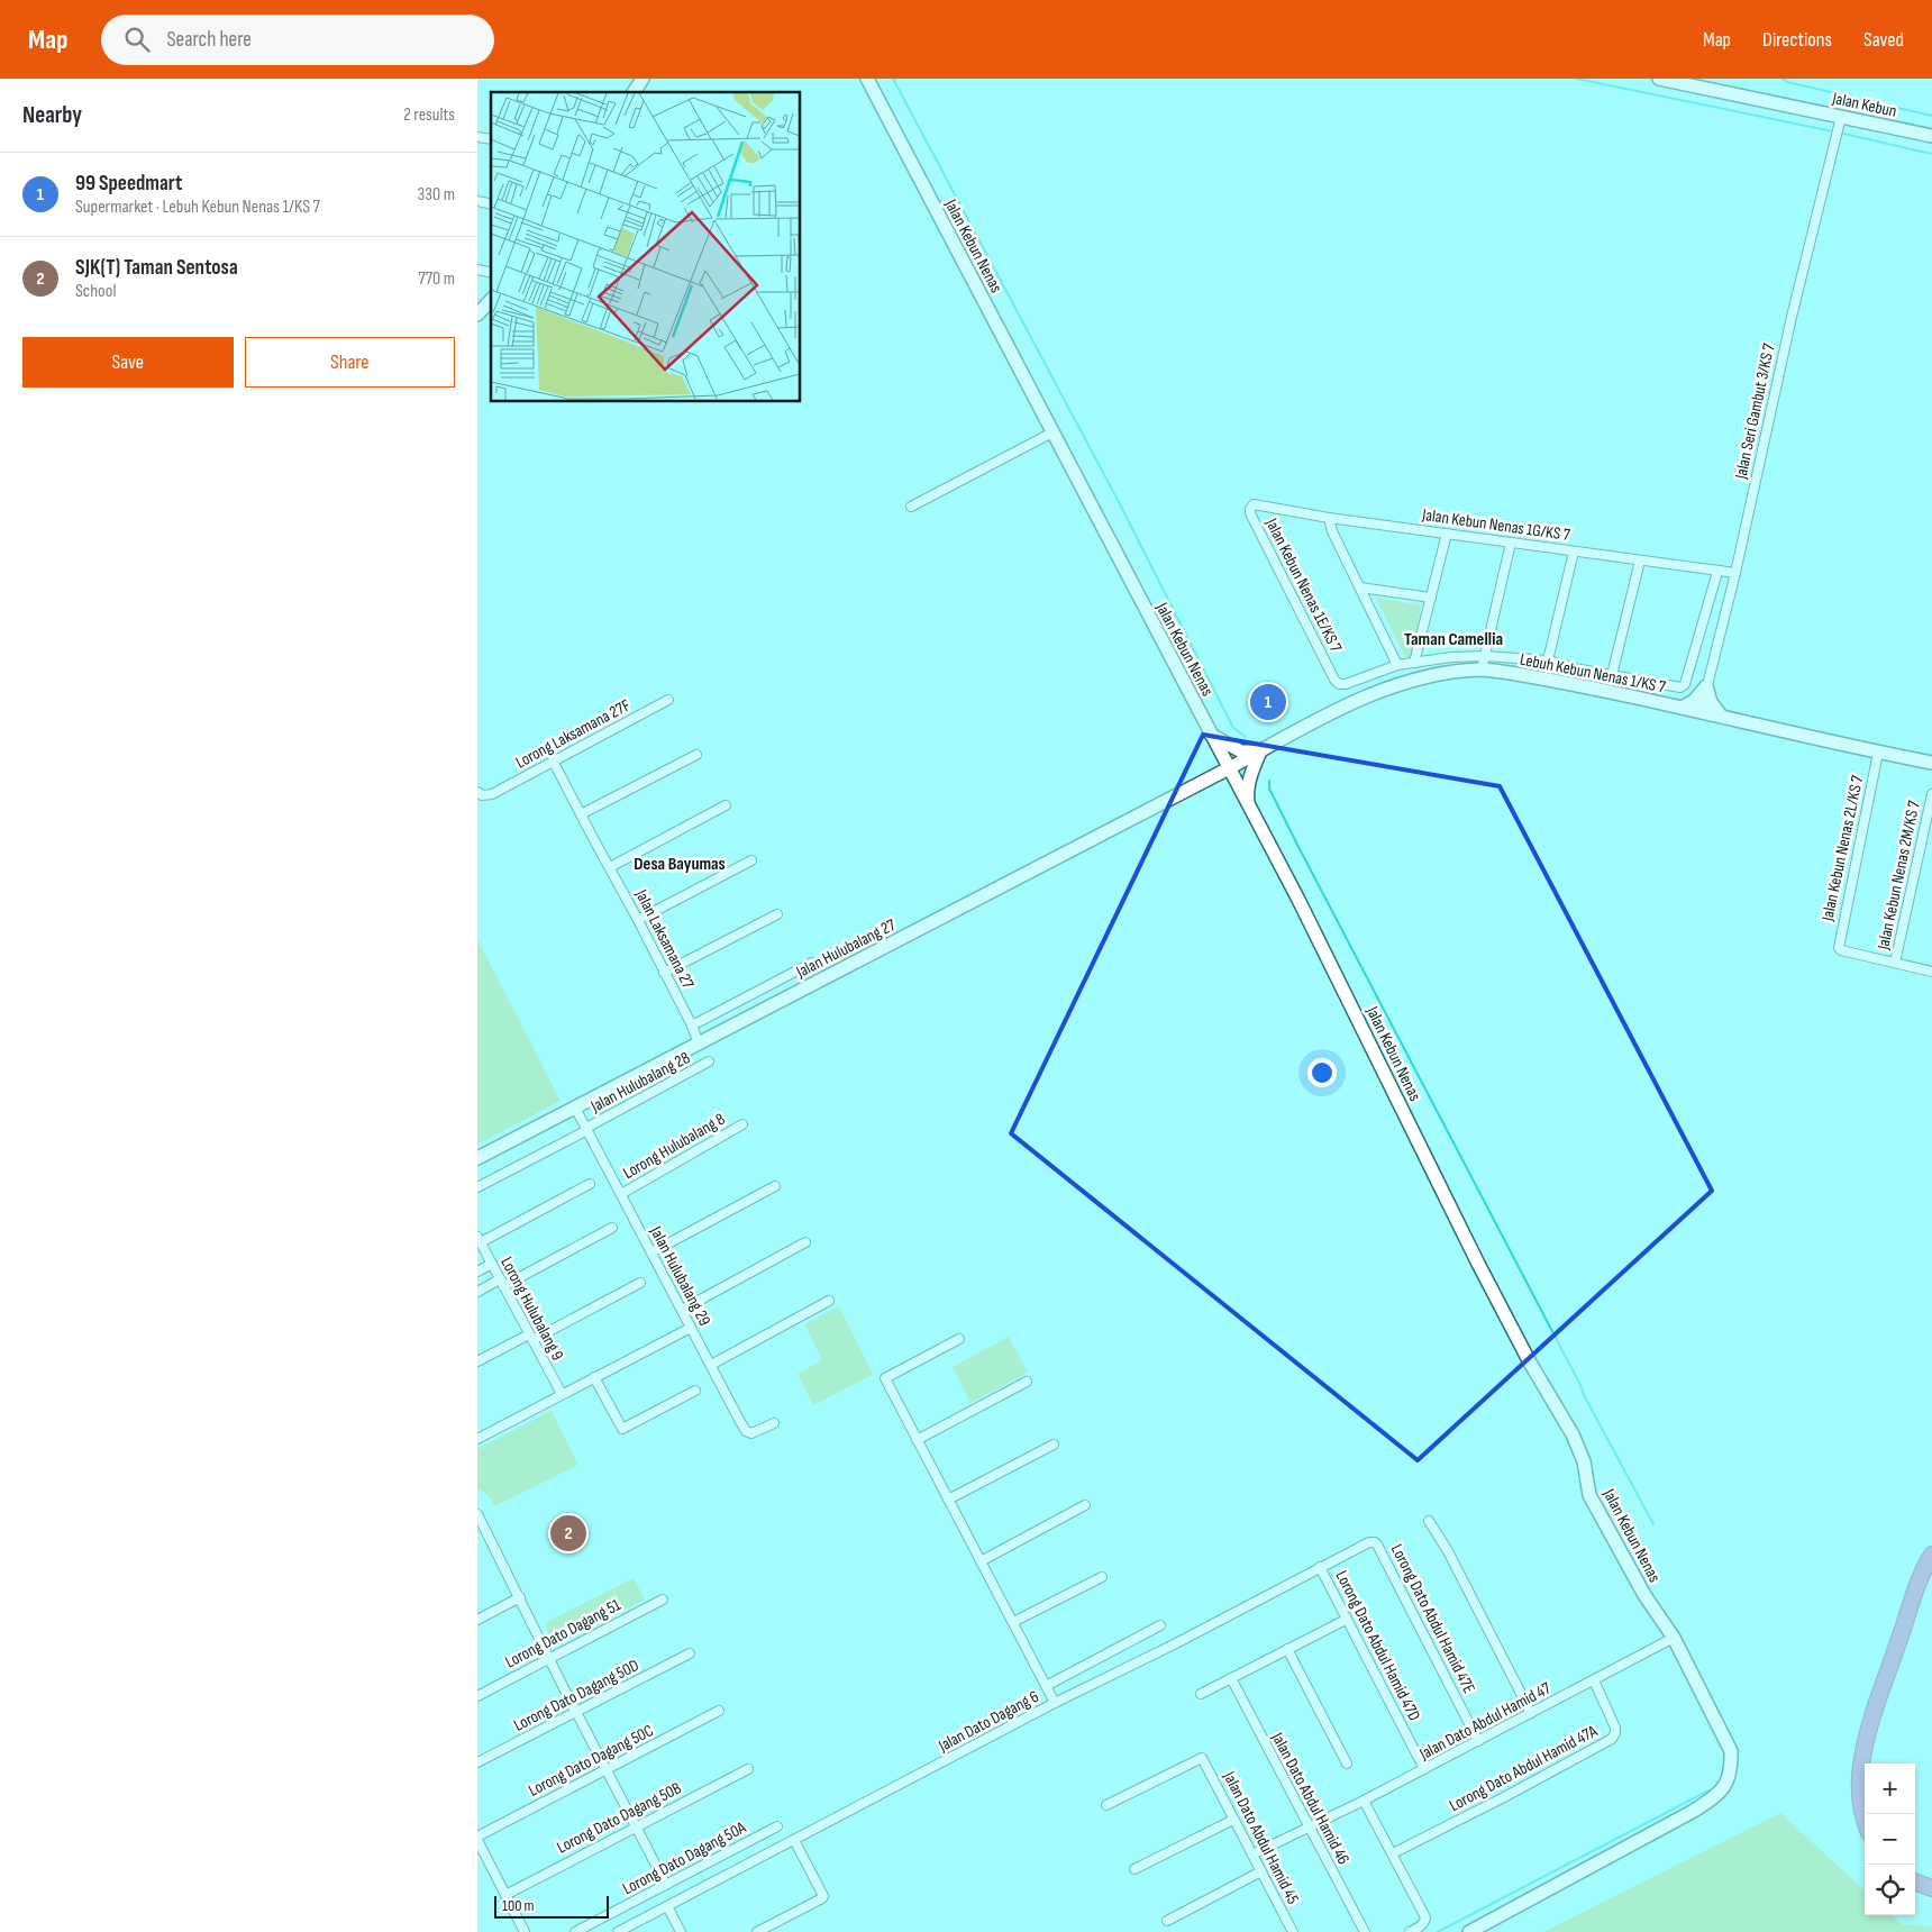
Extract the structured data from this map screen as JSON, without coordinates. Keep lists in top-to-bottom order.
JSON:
{
  "streets": {
    "street": [
      "Jalan Kebun",
      "Jalan Kebun Nenas",
      "Jalan Seri Gambut 3/KS 7",
      "Jalan Kebun Nenas 1G/KS 7",
      "Jalan Kebun Nenas 1E/KS 7",
      "Lebuh Kebun Nenas 1/KS 7",
      "Lorong Laksamana 27F",
      "Jalan Kebun Nenas 2L/KS 7",
      "Jalan Kebun Nenas 2M/KS 7",
      "Jalan Laksamana 27",
      "Jalan Hulubalang 27",
      "Jalan Hulubalang 28",
      "Lorong Hulubalang 8",
      "Jalan Hulubalang 29",
      "Lorong Hulubalang 9",
      "Lorong Dato Abdul Hamid 47E",
      "Lorong Dato Dagang 51",
      "Lorong Dato Abdul Hamid 47D",
      "Lorong Dato Dagang 50D",
      "Jalan Dato Dagang 6",
      "Jalan Dato Abdul Hamid 47",
      "Lorong Dato Dagang 50C",
      "Lorong Dato Abdul Hamid 47A",
      "Jalan Dato Abdul Hamid 46",
      "Lorong Dato Dagang 50B",
      "Jalan Dato Abdul Hamid 45",
      "Lorong Dato Dagang 50A"
    ]
  },
  "crossings": [
    ["Jalan Kebun", "Jalan Seri Gambut 3/KS 7"],
    ["Jalan Kebun Nenas", "Lebuh Kebun Nenas 1/KS 7"],
    ["Jalan Kebun Nenas", "Jalan Hulubalang 27"],
    ["Jalan Kebun Nenas", "Jalan Dato Abdul Hamid 47"],
    ["Jalan Seri Gambut 3/KS 7", "Jalan Kebun Nenas 1G/KS 7"],
    ["Jalan Seri Gambut 3/KS 7", "Lebuh Kebun Nenas 1/KS 7"],
    ["Jalan Kebun Nenas 1G/KS 7", "Jalan Kebun Nenas 1E/KS 7"],
    ["Lebuh Kebun Nenas 1/KS 7", "Jalan Kebun Nenas 2L/KS 7"],
    ["Lebuh Kebun Nenas 1/KS 7", "Jalan Hulubalang 27"],
    ["Lorong Laksamana 27F", "Jalan Laksamana 27"],
    ["Jalan Kebun Nenas 2L/KS 7", "Jalan Kebun Nenas 2M/KS 7"],
    ["Jalan Laksamana 27", "Jalan Hulubalang 27"],
    ["Jalan Hulubalang 27", "Jalan Hulubalang 29"],
    ["Jalan Hulubalang 28", "Jalan Hulubalang 29"],
    ["Lorong Hulubalang 8", "Jalan Hulubalang 29"],
    ["Lorong Dato Abdul Hamid 47E", "Jalan Dato Dagang 6"],
    ["Lorong Dato Abdul Hamid 47E", "Jalan Dato Abdul Hamid 47"],
    ["Lorong Dato Abdul Hamid 47D", "Jalan Dato Dagang 6"],
    ["Lorong Dato Abdul Hamid 47D", "Jalan Dato Abdul Hamid 47"],
    ["Jalan Dato Abdul Hamid 47", "Lorong Dato Abdul Hamid 47A"],
    ["Jalan Dato Abdul Hamid 47", "Jalan Dato Abdul Hamid 46"],
    ["Jalan Dato Abdul Hamid 47", "Jalan Dato Abdul Hamid 45"]
  ],
  "districts": ["Taman Camellia", "Desa Bayumas"],
  "scale_bar": "100 m",
  "page": {
    "header": "Map",
    "search": "Search here",
    "nav": ["Map", "Directions", "Saved"],
    "heading": ["Nearby", "2 results"],
    "list": [
      {
        "mark": "1",
        "name": "99 Speedmart",
        "note": "Supermarket · Lebuh Kebun Nenas 1/KS 7",
        "value": "330 m"
      },
      {
        "mark": "2",
        "name": "SJK(T) Taman Sentosa",
        "note": "School",
        "value": "770 m"
      }
    ],
    "buttons": ["Save", "Share"],
    "pins": ["1", "2"],
    "map_buttons": ["+", "−"],
    "scale": "100 m"
  }
}
